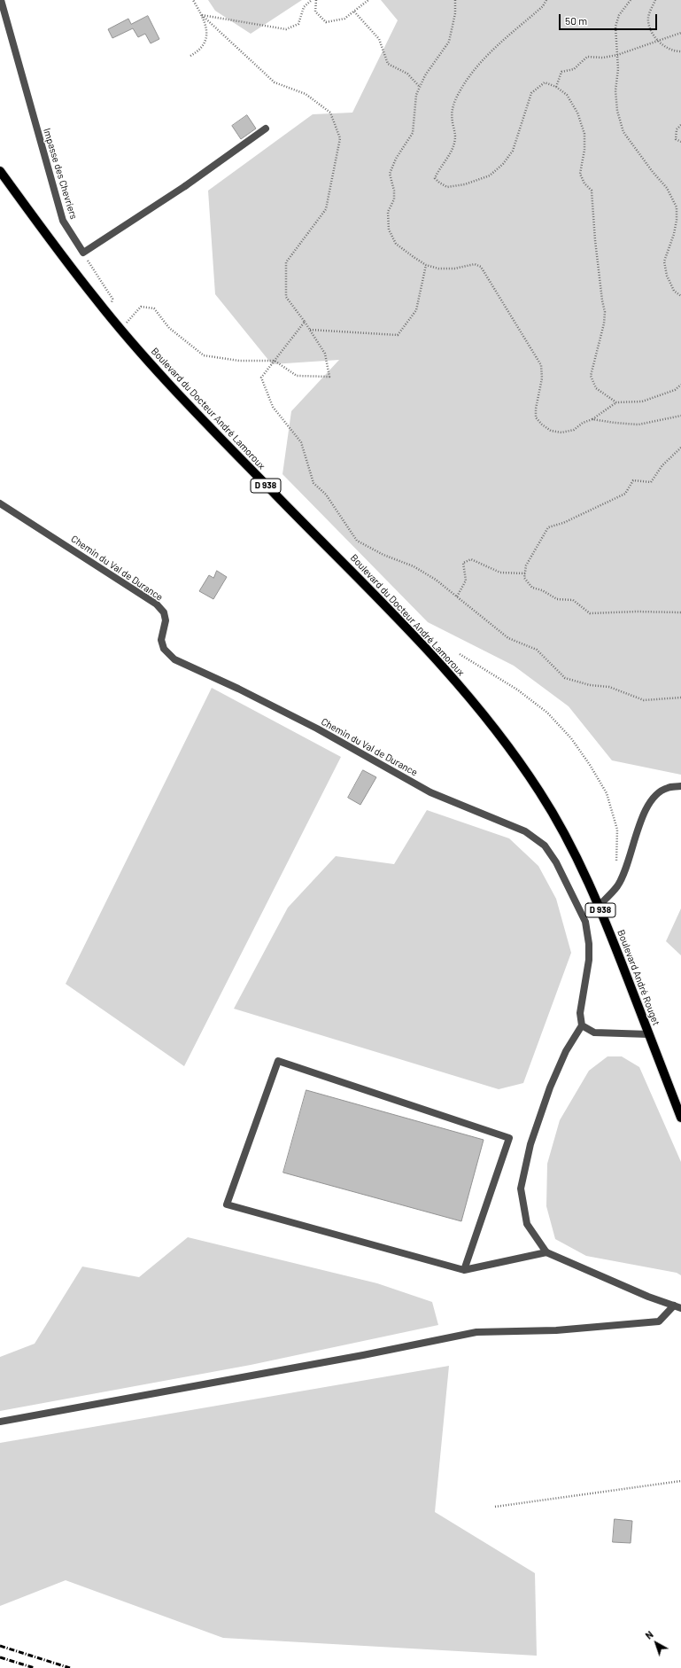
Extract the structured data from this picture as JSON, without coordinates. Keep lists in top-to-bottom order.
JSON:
{
  "streets": {
    "main road": ["Boulevard du Docteur André Lamoroux", "D 938", "Boulevard André Rouget"],
    "street": ["Impasse des Chevriers", "Chemin du Val de Durance"]
  },
  "crossings": [
    ["Boulevard du Docteur André Lamoroux", "Boulevard André Rouget"]
  ],
  "scale_bar": "50 m",
  "north": "top left"
}
